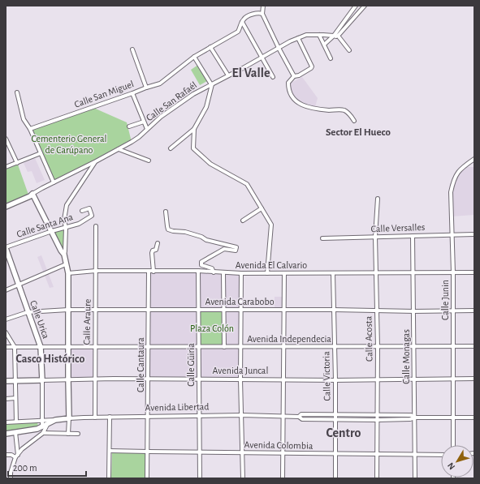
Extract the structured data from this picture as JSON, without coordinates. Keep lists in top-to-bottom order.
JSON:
{
  "streets": {
    "main road": ["Calle Urica", "Avenida Juncal", "Avenida Libertad"],
    "street": [
      "Calle San Miguel",
      "Calle San Rafaél",
      "Calle Santa Ana",
      "Calle Versalles",
      "Avenida El Calvario",
      "Calle Junin",
      "Avenida Carabobo",
      "Calle Araure",
      "Avenida Independecia",
      "Calle Acosta",
      "Calle Monagas",
      "Calle Cantaura",
      "Calle Güiria",
      "Calle Victoria",
      "Avenida Colombia"
    ]
  },
  "crossings": [
    ["Calle San Rafaél", "Calle Santa Ana"],
    ["Calle Santa Ana", "Calle Urica"],
    ["Calle Versalles", "Calle Junin"],
    ["Calle Versalles", "Calle Acosta"],
    ["Calle Versalles", "Calle Monagas"],
    ["Avenida El Calvario", "Calle Junin"],
    ["Avenida El Calvario", "Calle Araure"],
    ["Avenida El Calvario", "Calle Acosta"],
    ["Avenida El Calvario", "Calle Monagas"],
    ["Avenida El Calvario", "Calle Cantaura"],
    ["Avenida El Calvario", "Calle Güiria"],
    ["Avenida El Calvario", "Calle Victoria"],
    ["Calle Junin", "Avenida Carabobo"],
    ["Calle Junin", "Avenida Independecia"],
    ["Calle Junin", "Avenida Juncal"],
    ["Calle Junin", "Avenida Libertad"],
    ["Avenida Carabobo", "Calle Urica"],
    ["Avenida Carabobo", "Calle Araure"],
    ["Avenida Carabobo", "Calle Acosta"],
    ["Avenida Carabobo", "Calle Monagas"],
    ["Avenida Carabobo", "Calle Cantaura"],
    ["Avenida Carabobo", "Calle Güiria"],
    ["Avenida Carabobo", "Calle Victoria"],
    ["Calle Urica", "Avenida Independecia"],
    ["Calle Urica", "Avenida Juncal"],
    ["Calle Urica", "Avenida Libertad"],
    ["Calle Araure", "Avenida Independecia"],
    ["Calle Araure", "Avenida Juncal"],
    ["Calle Araure", "Avenida Libertad"],
    ["Avenida Independecia", "Calle Acosta"],
    ["Avenida Independecia", "Calle Monagas"],
    ["Avenida Independecia", "Calle Cantaura"],
    ["Avenida Independecia", "Calle Güiria"],
    ["Avenida Independecia", "Calle Victoria"],
    ["Calle Acosta", "Avenida Juncal"],
    ["Calle Acosta", "Avenida Libertad"],
    ["Calle Acosta", "Avenida Colombia"],
    ["Calle Monagas", "Avenida Juncal"],
    ["Calle Monagas", "Avenida Libertad"],
    ["Calle Monagas", "Avenida Colombia"],
    ["Calle Cantaura", "Avenida Juncal"],
    ["Calle Cantaura", "Avenida Libertad"],
    ["Calle Cantaura", "Avenida Colombia"],
    ["Calle Güiria", "Avenida Juncal"],
    ["Calle Güiria", "Avenida Libertad"],
    ["Calle Güiria", "Avenida Colombia"],
    ["Avenida Juncal", "Calle Victoria"],
    ["Calle Victoria", "Avenida Libertad"],
    ["Calle Victoria", "Avenida Colombia"]
  ],
  "districts": [
    "El Valle",
    "Sector El Hueco",
    "Casco Histórico",
    "Centro"
  ],
  "parks": ["Cementerio General de Carúpano", "Plaza Colón"],
  "scale_bar": "200 m",
  "north": "bottom left"
}
